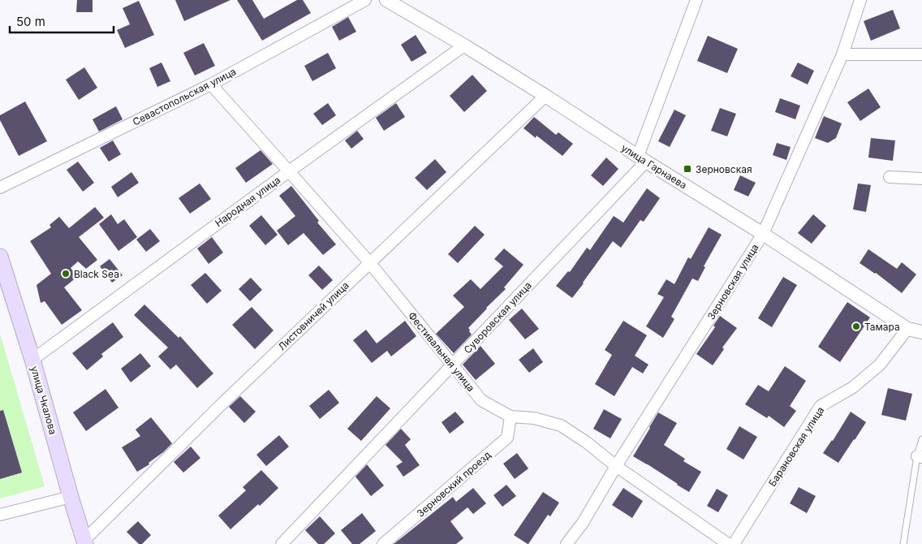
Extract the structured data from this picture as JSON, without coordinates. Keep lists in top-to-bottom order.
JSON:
{
  "streets": {
    "main road": ["улица Чкалова"],
    "street": [
      "Севастопольская улица",
      "улица Гарнаева",
      "Народная улица",
      "Зерновская улица",
      "Листовничей улица",
      "Суворовская улица",
      "Фестивальная улица",
      "Барановская улица",
      "Зерновский проезд"
    ]
  },
  "crossings": [
    ["Севастопольская улица", "Фестивальная улица"],
    ["улица Гарнаева", "Народная улица"],
    ["улица Гарнаева", "Зерновская улица"],
    ["улица Гарнаева", "Листовничей улица"],
    ["улица Гарнаева", "Суворовская улица"],
    ["улица Гарнаева", "Барановская улица"],
    ["Народная улица", "Фестивальная улица"],
    ["Народная улица", "улица Чкалова"],
    ["Зерновская улица", "Фестивальная улица"],
    ["Листовничей улица", "Фестивальная улица"],
    ["Листовничей улица", "улица Чкалова"],
    ["Суворовская улица", "Фестивальная улица"],
    ["Фестивальная улица", "Зерновский проезд"]
  ],
  "places": {
    "transit": ["Зерновская"],
    "other": ["Black Sea", "Тамара"]
  },
  "scale_bar": "50 m"
}
